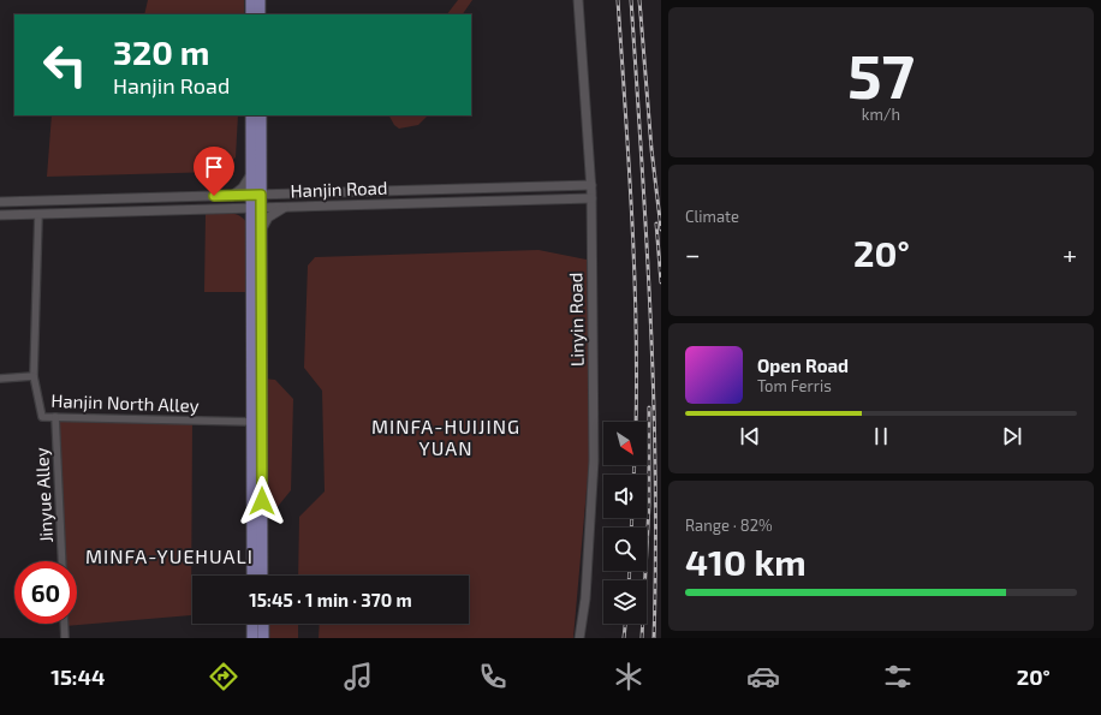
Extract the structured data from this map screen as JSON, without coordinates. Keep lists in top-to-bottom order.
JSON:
{
  "streets": {
    "street": [
      "Hanjin Road",
      "Linyin Road",
      "Hanjin North Alley",
      "Jinyue Alley"
    ]
  },
  "crossings": [
    ["Hanjin Road", "Linyin Road"],
    ["Hanjin North Alley", "Jinyue Alley"]
  ],
  "districts": ["MINFA-HUIJING YUAN", "MINFA-YUEHUALI"],
  "north": "bottom right",
  "page": {
    "tile": [
      ["57", "km/h"],
      "Climate",
      ["Range · 82%", "410 km"]
    ],
    "turn": ["320 m", "Hanjin Road"],
    "heat": ["−", "20°", "+"],
    "song": ["Open Road", "Tom Ferris"],
    "limit": "60",
    "trip": "15:45 · 1 min · 370 m",
    "tabs": ["15:44", "20°"]
  }
}
